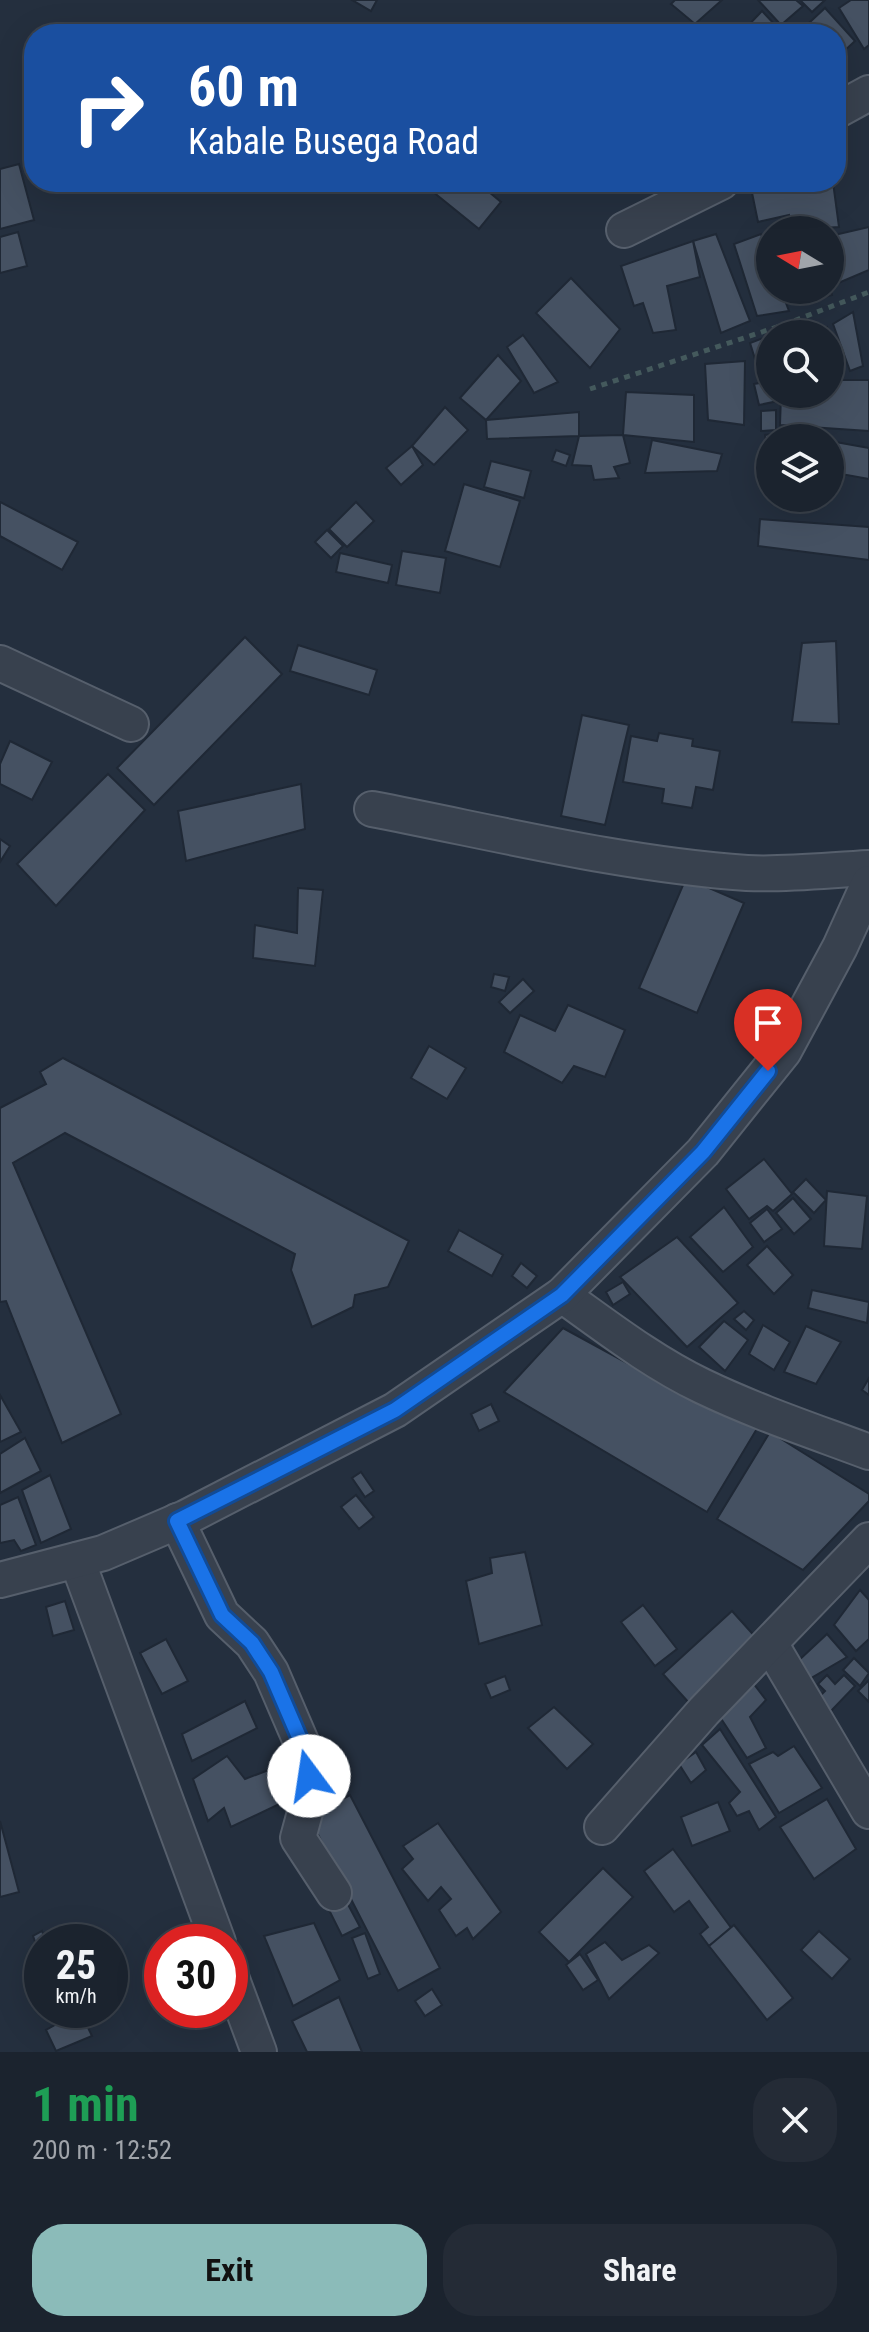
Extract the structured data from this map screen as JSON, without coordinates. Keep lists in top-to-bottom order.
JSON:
{
  "north": "left",
  "page": {
    "turn": ["60 m", "Kabale Busega Road"],
    "speed": "25 km/h",
    "limit": "30",
    "heading": ["1 min", "200 m · 12:52"],
    "buttons": ["Exit", "Share"]
  }
}
